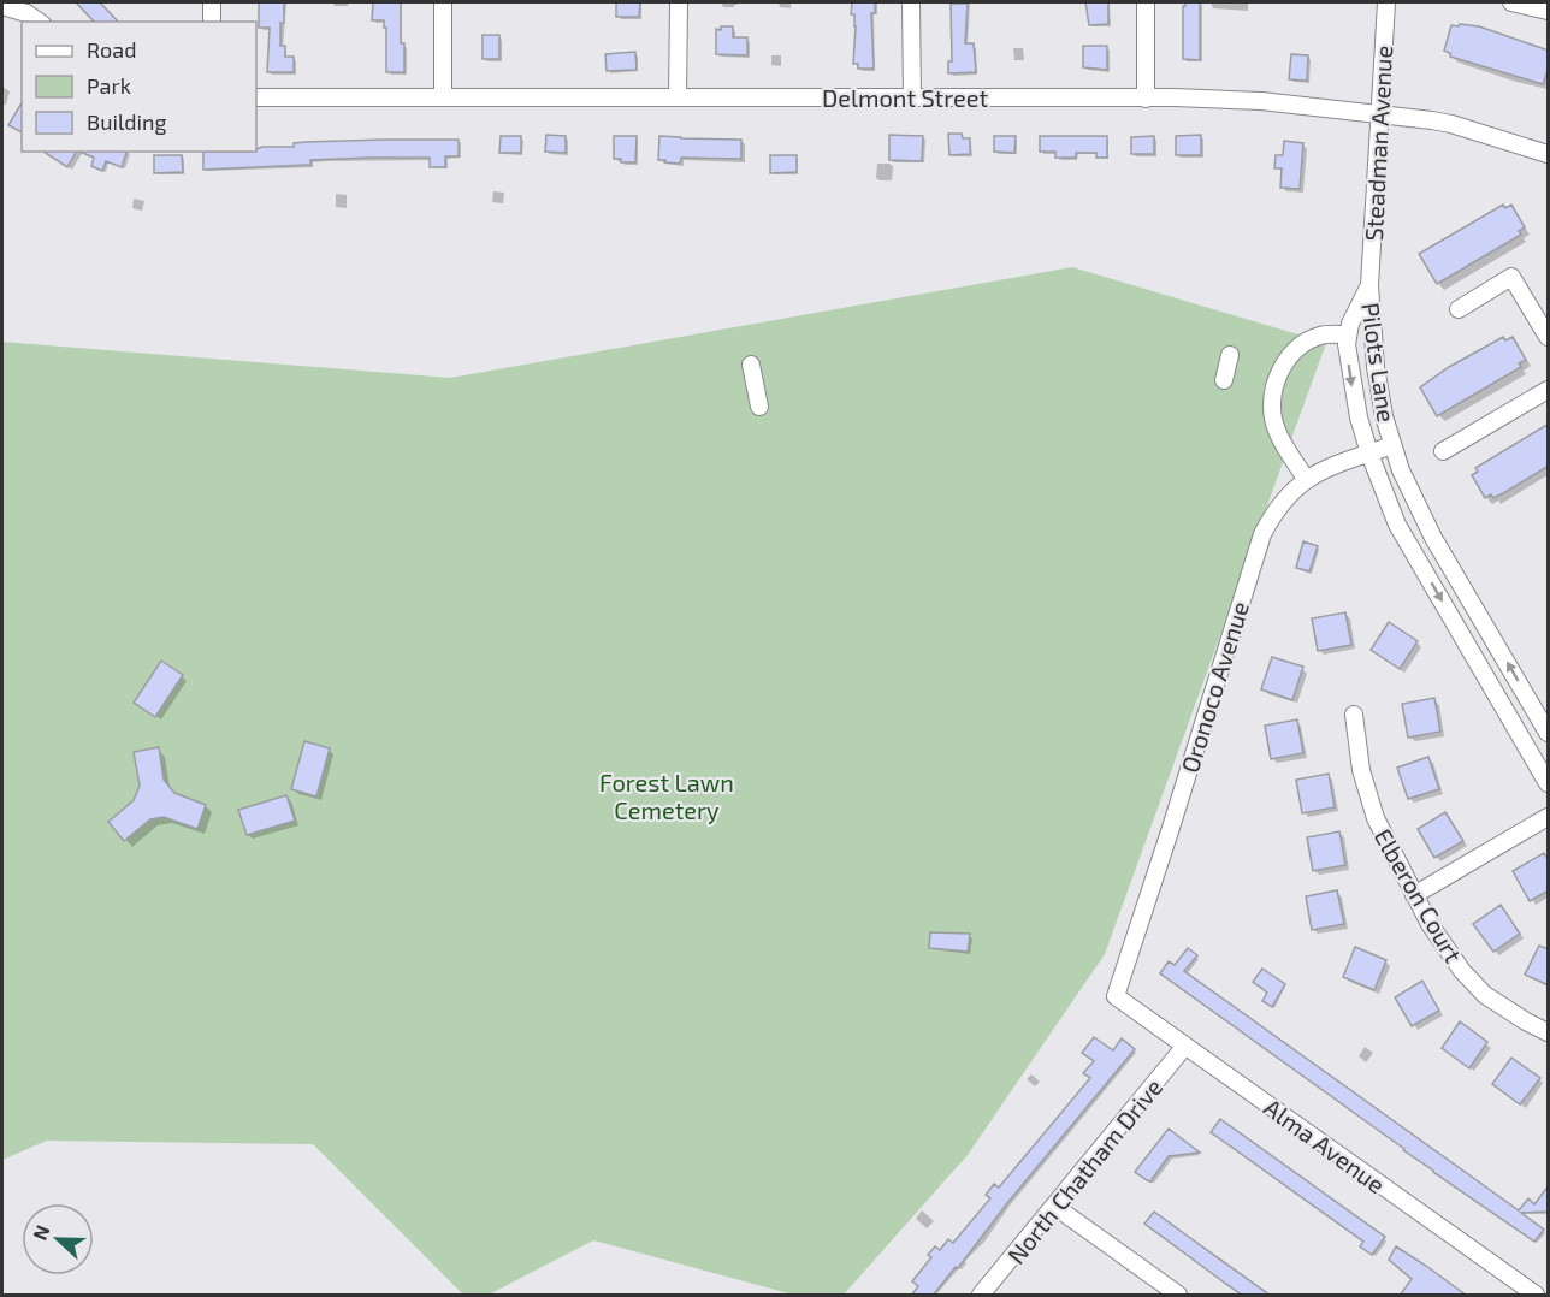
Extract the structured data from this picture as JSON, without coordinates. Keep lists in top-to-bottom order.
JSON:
{
  "streets": {
    "street": [
      "Delmont Street",
      "Steadman Avenue",
      "Pilots Lane",
      "Oronoco Avenue",
      "Elberon Court",
      "Alma Avenue",
      "North Chatham Drive"
    ]
  },
  "crossings": [
    ["Delmont Street", "Steadman Avenue"],
    ["Steadman Avenue", "Pilots Lane"],
    ["Pilots Lane", "Oronoco Avenue"],
    ["Oronoco Avenue", "Alma Avenue"],
    ["Alma Avenue", "North Chatham Drive"]
  ],
  "parks": ["Forest Lawn Cemetery"],
  "legend": ["Road", "Park", "Building"],
  "north": "left"
}
